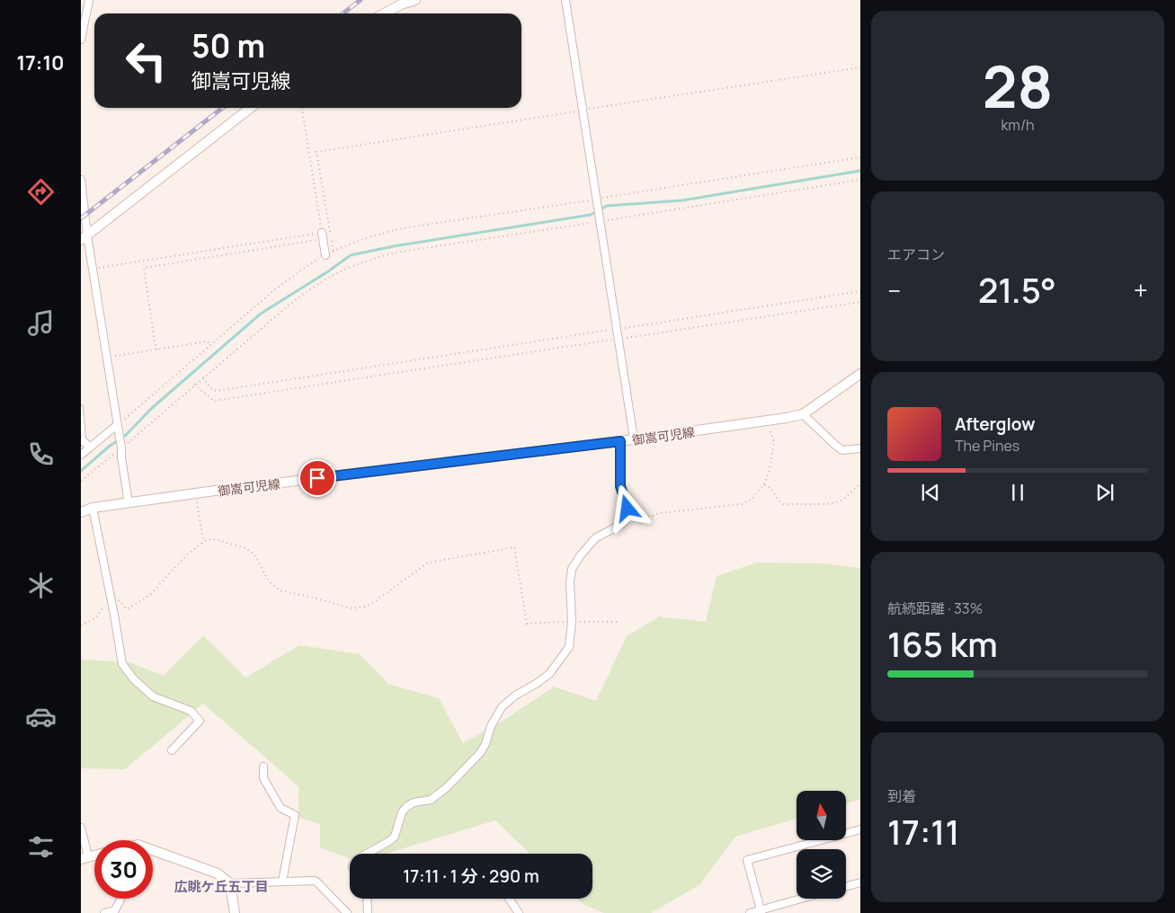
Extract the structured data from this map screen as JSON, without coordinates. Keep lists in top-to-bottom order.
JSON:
{
  "streets": {
    "main road": ["御嵩可児線"]
  },
  "districts": ["広眺ケ丘五丁目"],
  "north": "top",
  "page": {
    "tabs": "17:10",
    "tile": [
      ["28", "km/h"],
      "エアコン",
      ["航続距離 · 33%", "165 km"],
      ["到着", "17:11"]
    ],
    "turn": ["50 m", "御嵩可児線"],
    "heat": ["−", "21.5°", "+"],
    "song": ["Afterglow", "The Pines"],
    "limit": "30",
    "trip": "17:11 · 1 分 · 290 m"
  }
}
